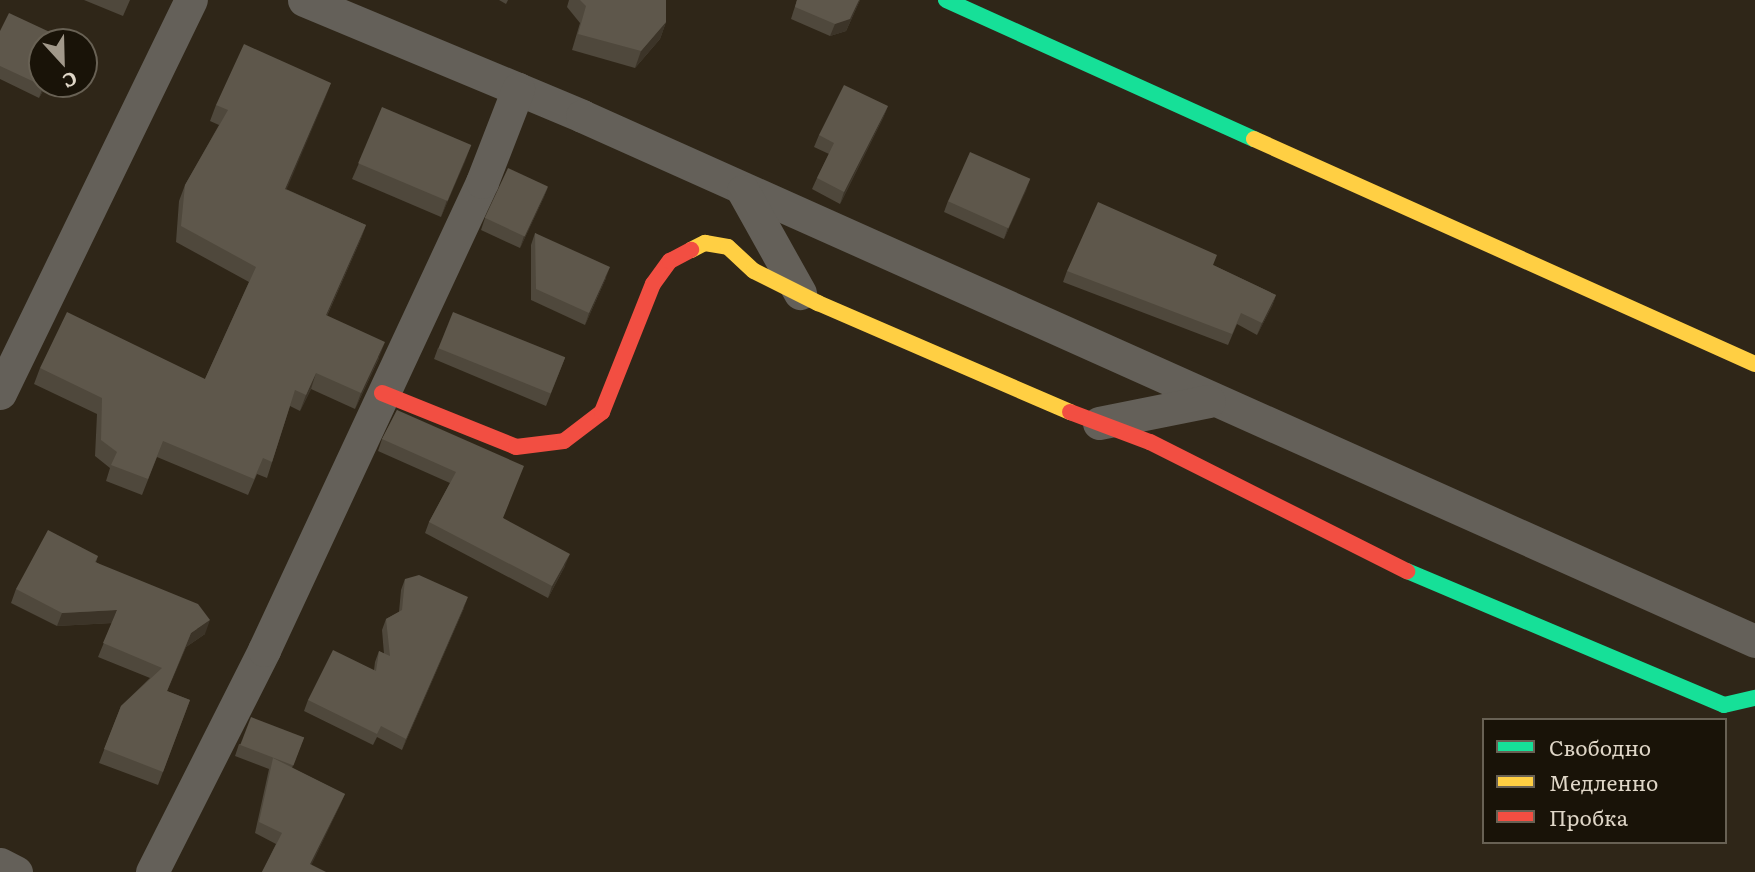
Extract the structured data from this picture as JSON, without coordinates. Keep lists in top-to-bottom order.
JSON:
{
  "legend": ["Свободно", "Медленно", "Пробка"],
  "north": "bottom"
}
